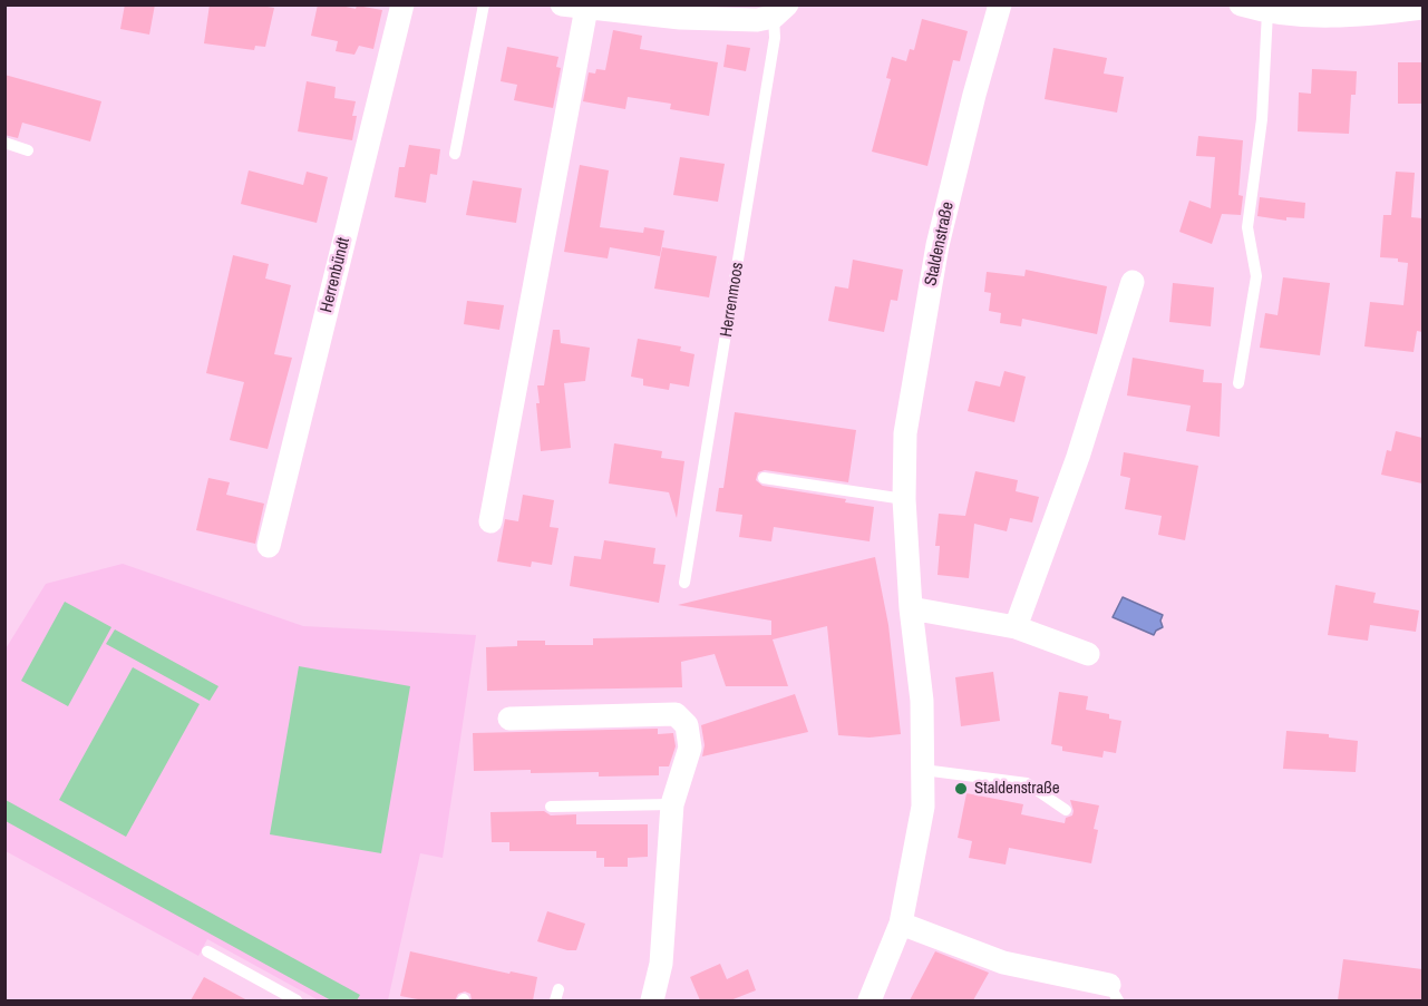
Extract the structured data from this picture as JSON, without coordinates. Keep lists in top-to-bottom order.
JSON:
{
  "streets": {
    "street": ["Staldenstraße", "Herrenbündt"],
    "lane": ["Herrenmoos"]
  },
  "places": ["Staldenstraße"]
}
